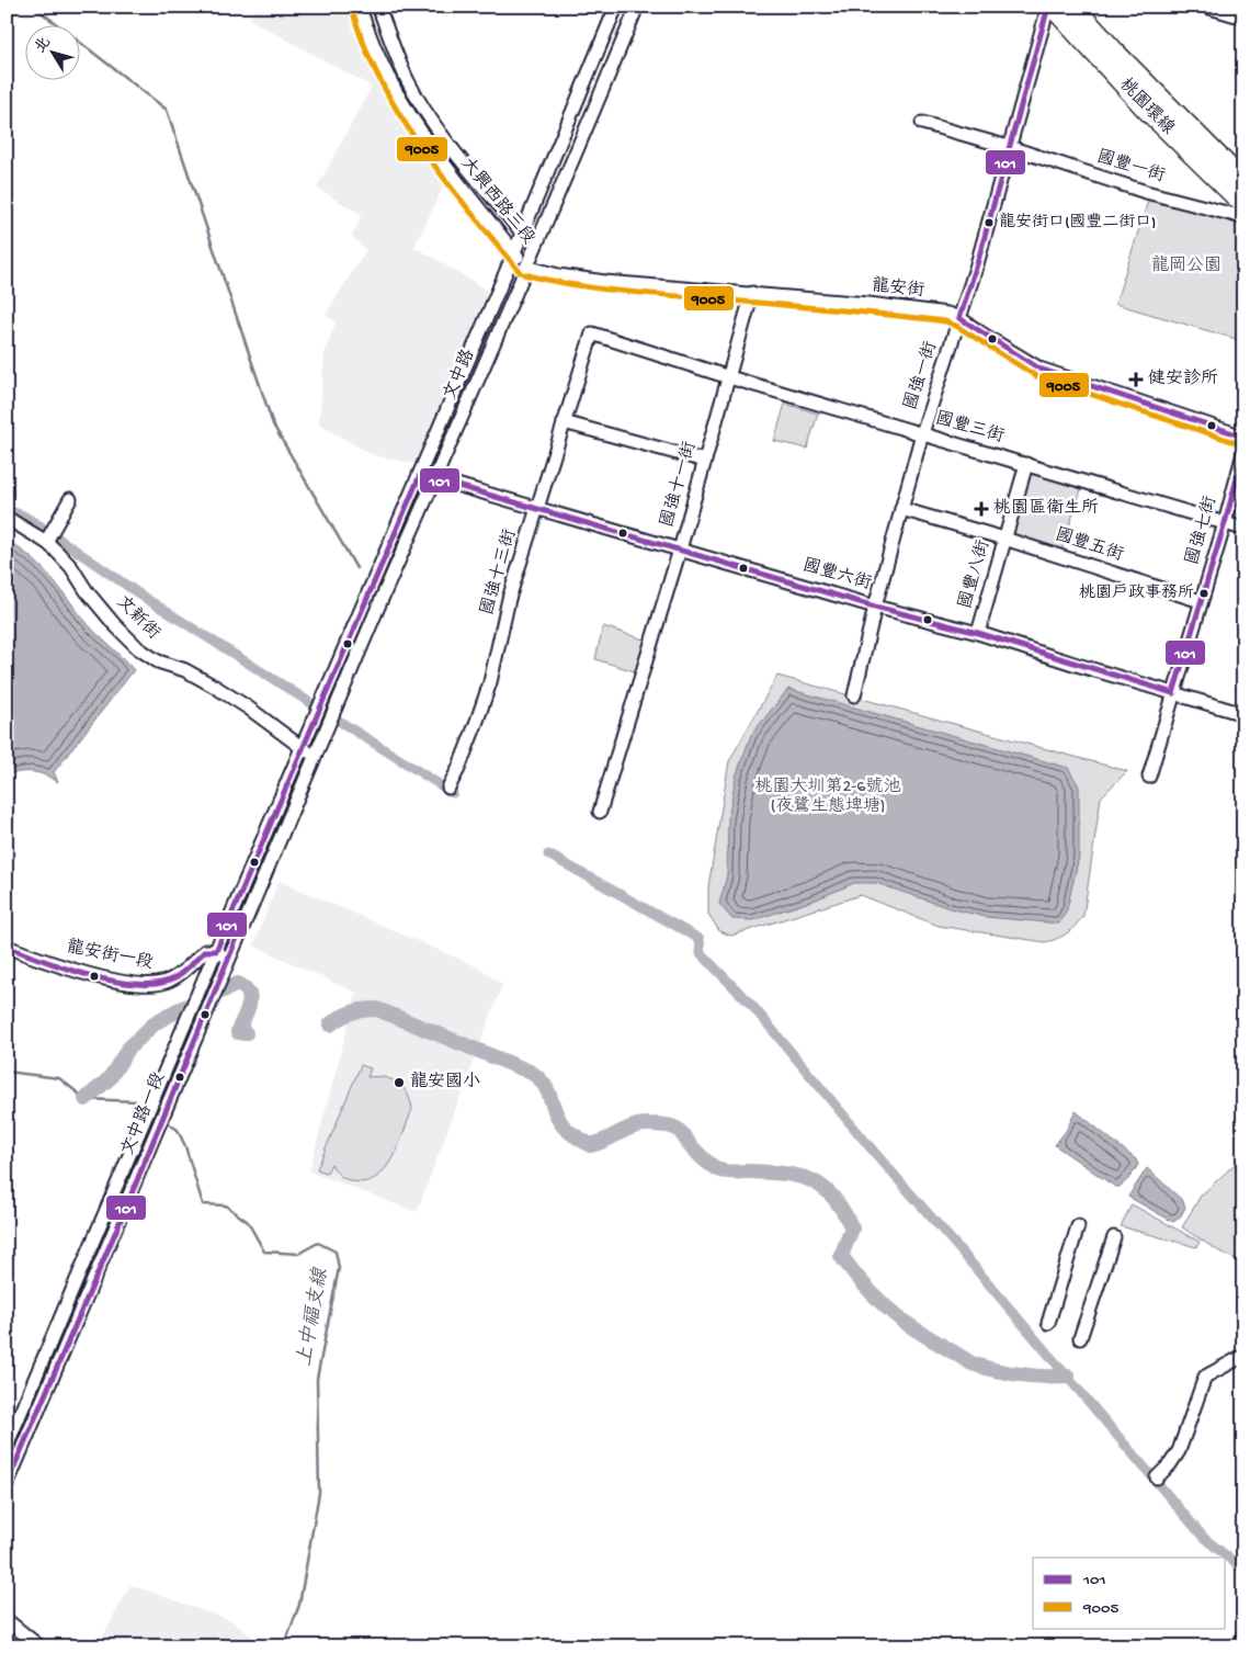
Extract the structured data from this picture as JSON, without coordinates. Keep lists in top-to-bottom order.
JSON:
{
  "streets": {
    "highway": ["桃園環線"],
    "street": [
      "國豐一街",
      "大興西路三段",
      "龍安街",
      "文中路",
      "國強一街",
      "國豐三街",
      "國強十一街",
      "國強七街",
      "國豐五街",
      "國強十三街",
      "國豐八街",
      "國豐六街",
      "文新街",
      "龍安街一段",
      "文中路一段"
    ]
  },
  "crossings": [
    ["桃園環線", "國強一街"],
    ["國豐一街", "國強一街"],
    ["大興西路三段", "龍安街"],
    ["大興西路三段", "文中路"],
    ["龍安街", "文中路"],
    ["龍安街", "國強一街"],
    ["龍安街", "國強十一街"],
    ["文中路", "國豐六街"],
    ["文中路", "文新街"],
    ["文中路", "文中路一段"],
    ["國強一街", "國豐三街"],
    ["國強一街", "國豐五街"],
    ["國強一街", "國豐六街"],
    ["國豐三街", "國強十一街"],
    ["國豐三街", "國強七街"],
    ["國豐三街", "國強十三街"],
    ["國豐三街", "國豐八街"],
    ["國強十一街", "國豐六街"],
    ["國強七街", "國豐五街"],
    ["國強七街", "國豐六街"],
    ["國豐五街", "國豐八街"],
    ["國強十三街", "國豐六街"],
    ["國豐八街", "國豐六街"],
    ["文新街", "文中路一段"],
    ["龍安街一段", "文中路一段"]
  ],
  "water": ["上中福支線"],
  "parks": ["龍岡公園", "桃園大圳第2-6號池 (夜鷺生態埤塘)"],
  "places": {
    "other": ["龍安街口(國豐二街口)", "桃園戶政事務所", "龍安國小"],
    "health": ["健安診所", "桃園區衛生所"]
  },
  "lines": ["transit line 101", "transit line 9005"],
  "legend": ["101", "9005"],
  "north": "top left"
}
